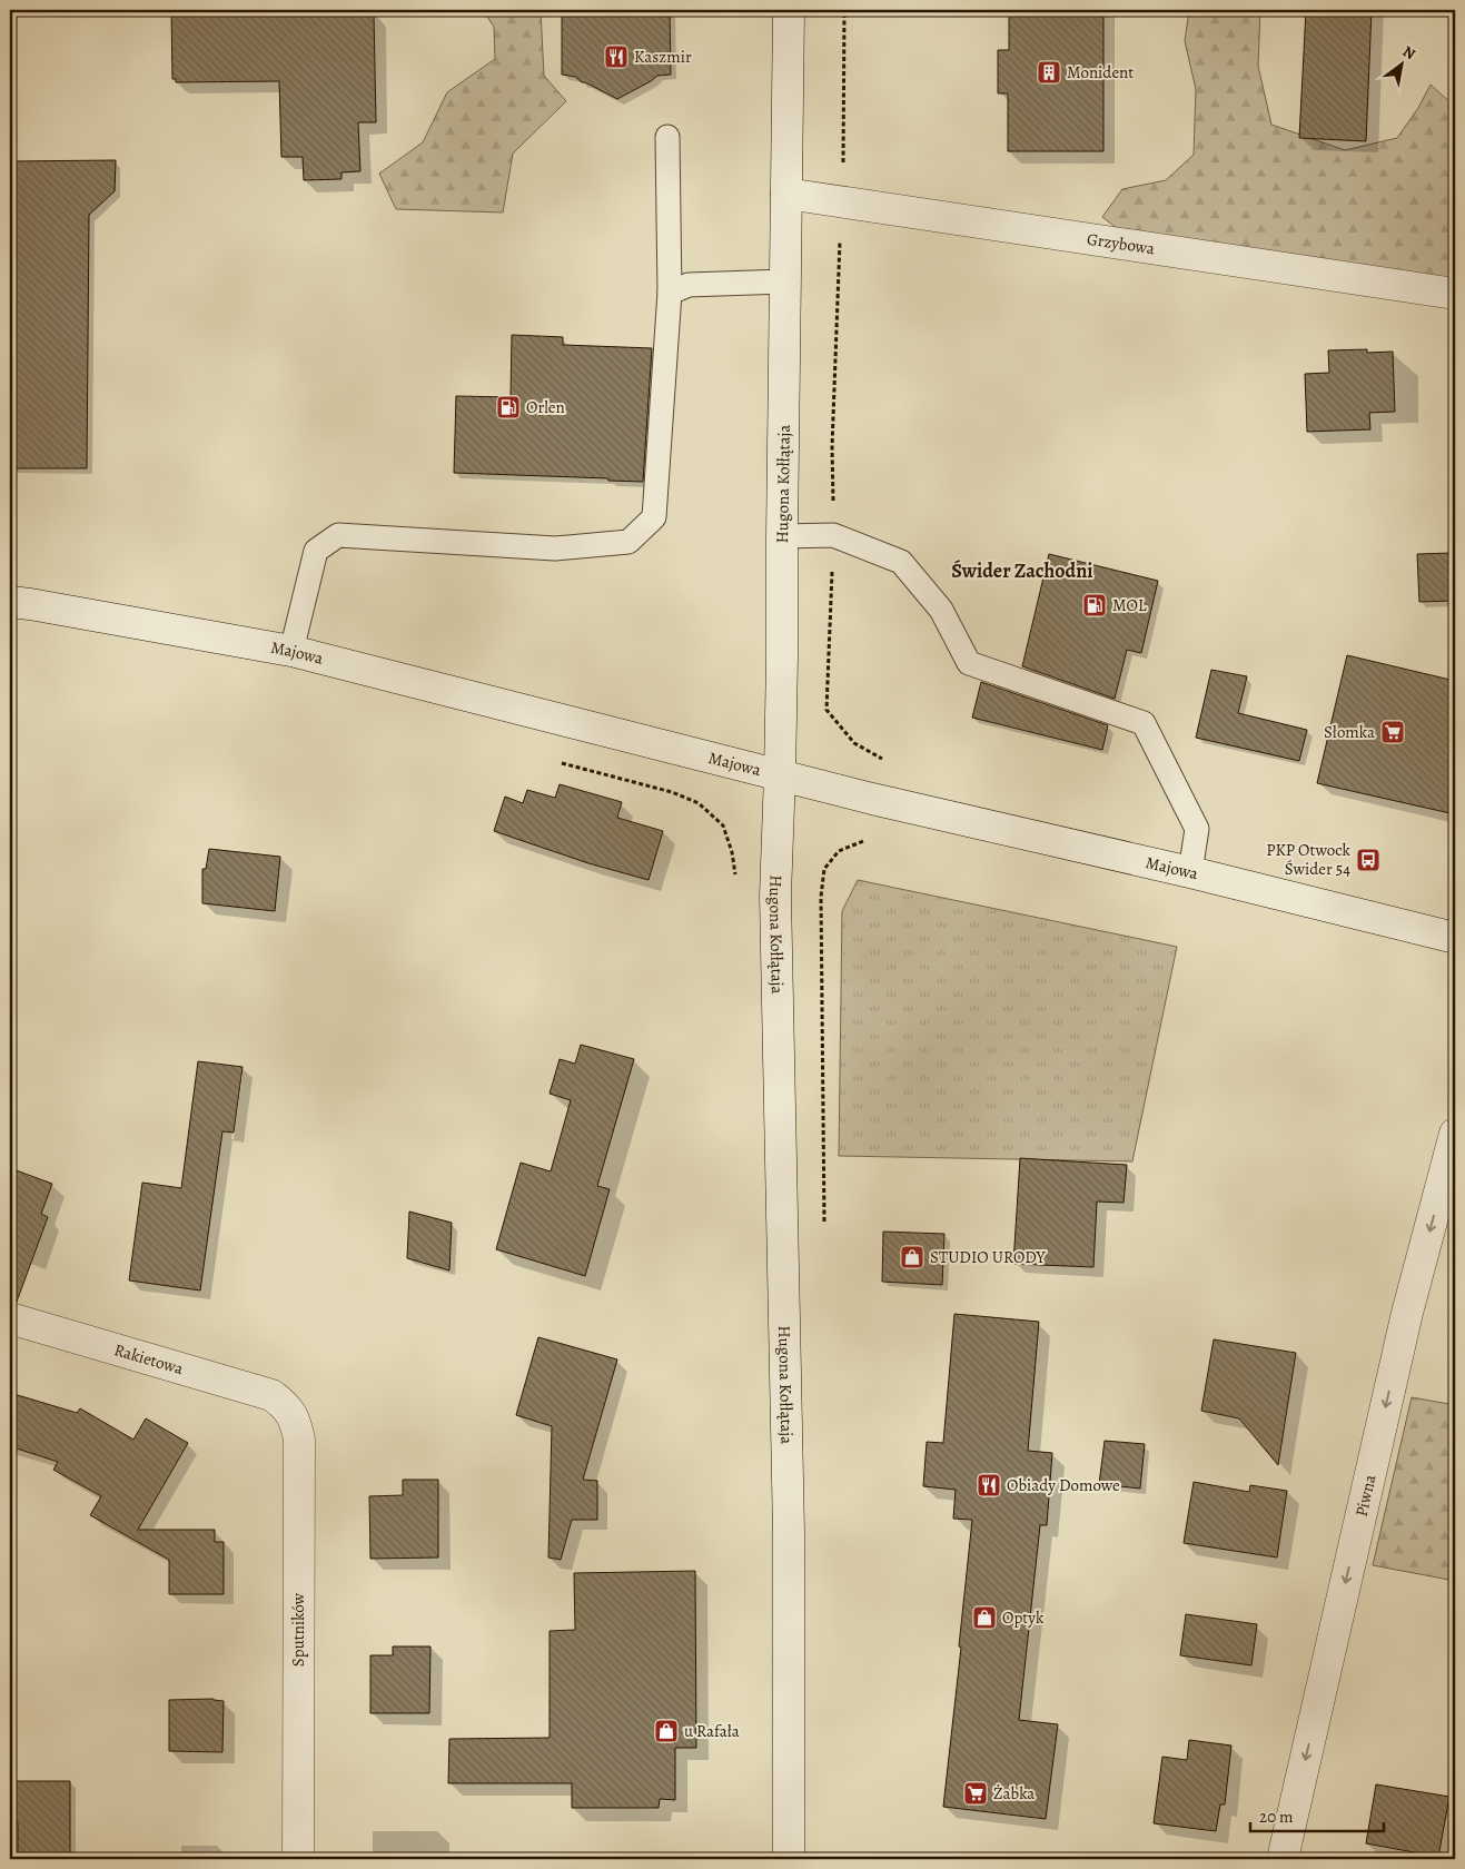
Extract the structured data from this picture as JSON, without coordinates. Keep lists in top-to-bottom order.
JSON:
{
  "streets": {
    "street": [
      "Grzybowa",
      "Hugona Kołłątaja",
      "Majowa",
      "Rakietowa",
      "Piwna",
      "Sputników"
    ]
  },
  "crossings": [
    ["Grzybowa", "Hugona Kołłątaja"],
    ["Hugona Kołłątaja", "Majowa"],
    ["Rakietowa", "Sputników"]
  ],
  "one_way": ["Piwna"],
  "districts": ["Świder Zachodni"],
  "places": {
    "restaurant": ["Kaszmir", "Obiady Domowe"],
    "building": ["Monident"],
    "fuel station": ["Orlen", "MOL"],
    "supermarket": ["Słomka", "Żabka"],
    "bus stop": ["PKP Otwock Świder 54"],
    "shop": ["STUDIO URODY", "Optyk", "u Rafała"]
  },
  "scale_bar": "20 m",
  "north": "top right"
}
